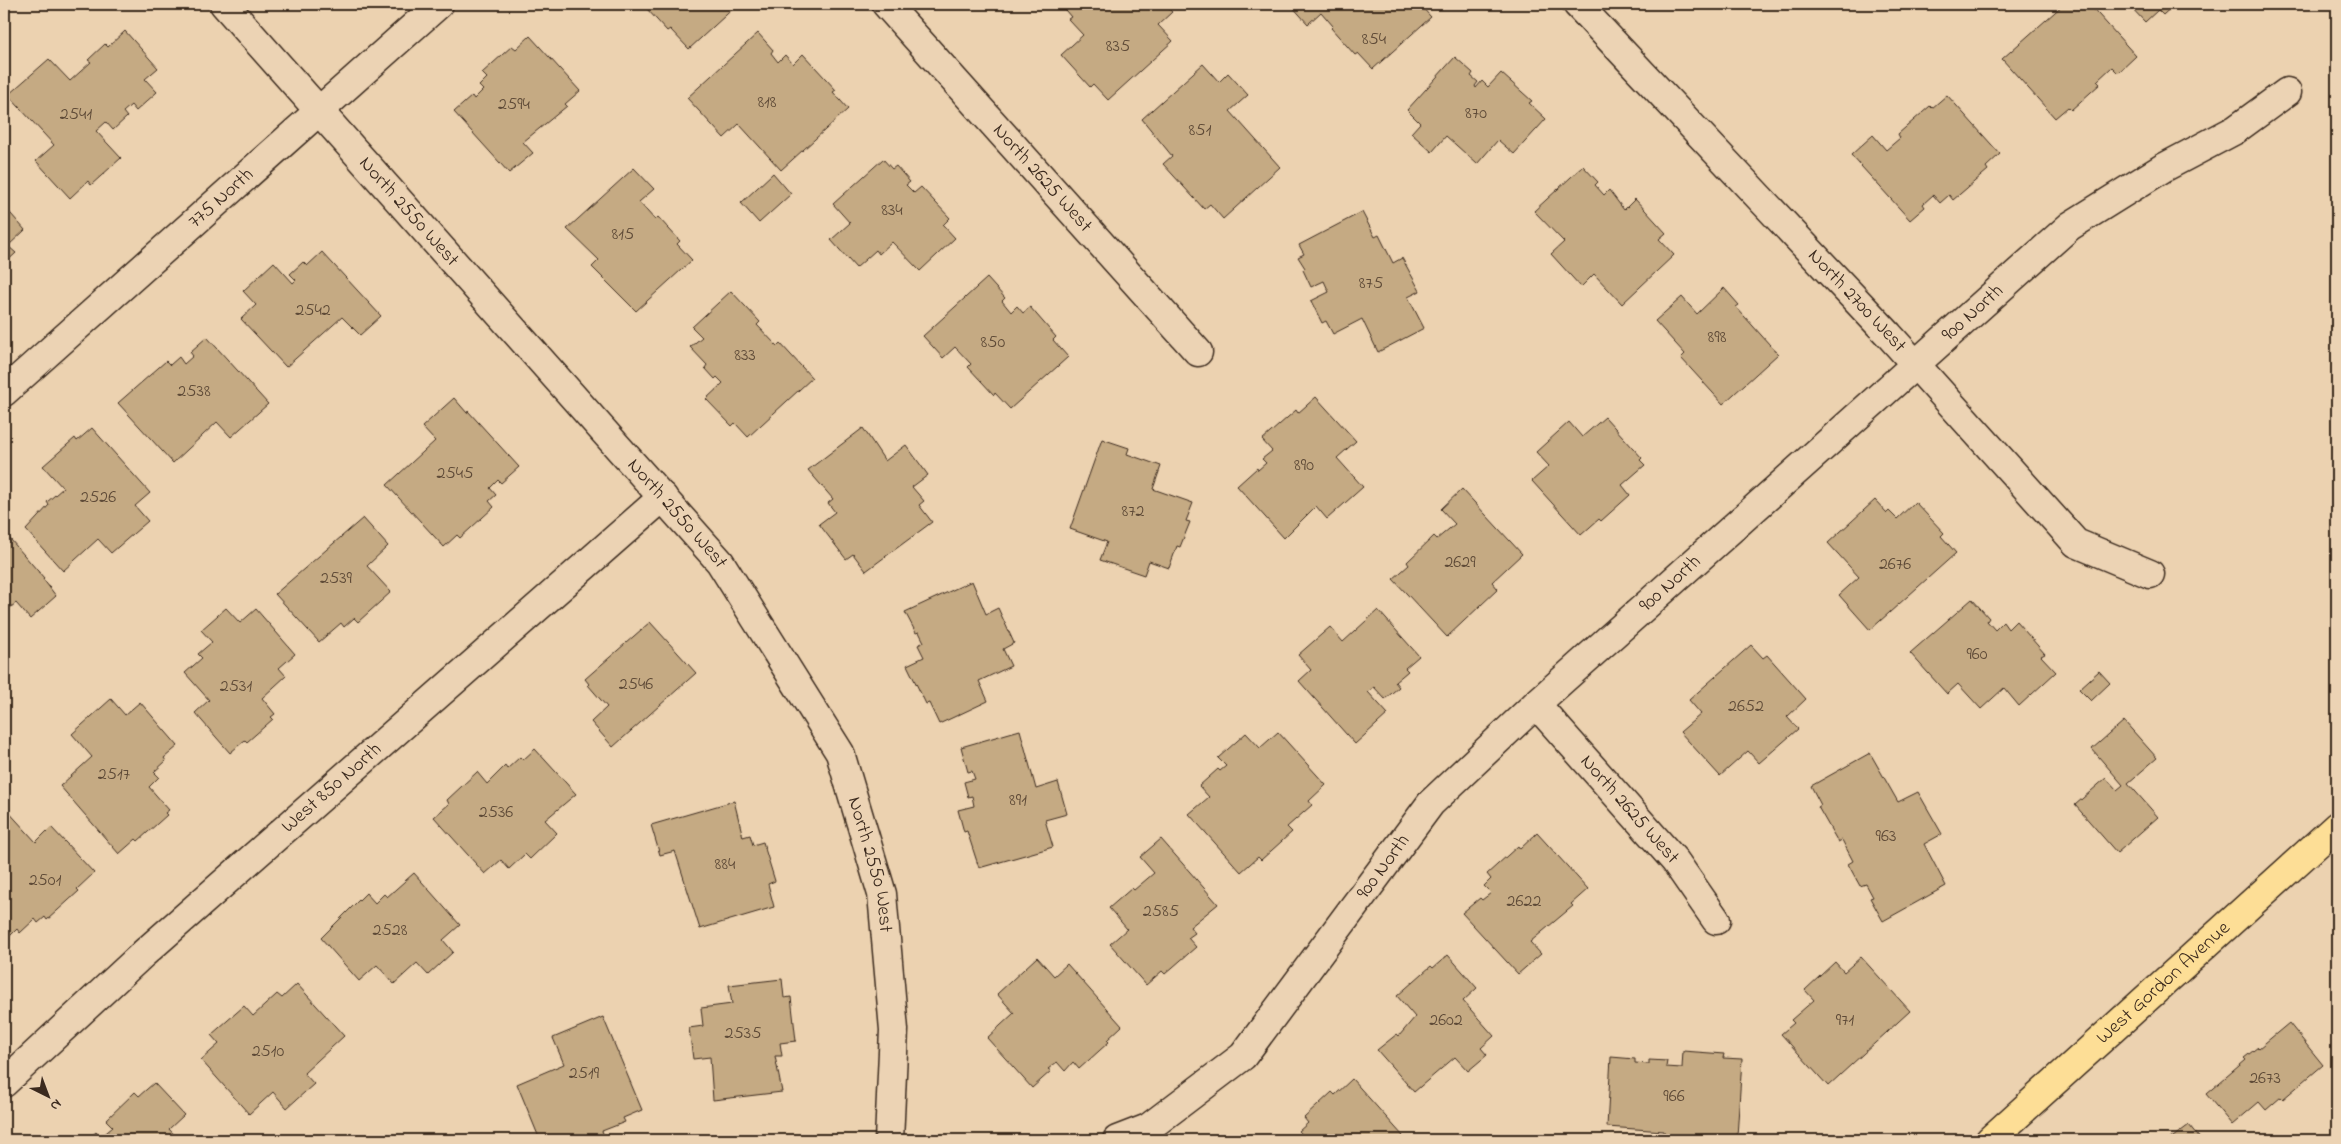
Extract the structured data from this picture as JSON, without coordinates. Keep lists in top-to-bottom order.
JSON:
{
  "streets": {
    "main road": ["West Gordon Avenue"],
    "street": [
      "North 2625 West",
      "775 North",
      "North 2550 West",
      "North 2700 West",
      "900 North",
      "West 850 North"
    ]
  },
  "crossings": [
    ["North 2625 West", "900 North"],
    ["775 North", "North 2550 West"],
    ["North 2550 West", "West 850 North"],
    ["North 2700 West", "900 North"]
  ],
  "house_numbers": [
    "854",
    "835",
    "818",
    "2594",
    "870",
    "2541",
    "851",
    "834",
    "815",
    "875",
    "2542",
    "898",
    "850",
    "833",
    "2538",
    "890",
    "2545",
    "2526",
    "872",
    "2629",
    "2676",
    "2539",
    "960",
    "2546",
    "2531",
    "2652",
    "2517",
    "891",
    "2536",
    "963",
    "884",
    "2501",
    "2622",
    "2585",
    "2528",
    "2602",
    "971",
    "2535",
    "2510",
    "2519",
    "2673",
    "966"
  ],
  "north": "bottom right"
}
